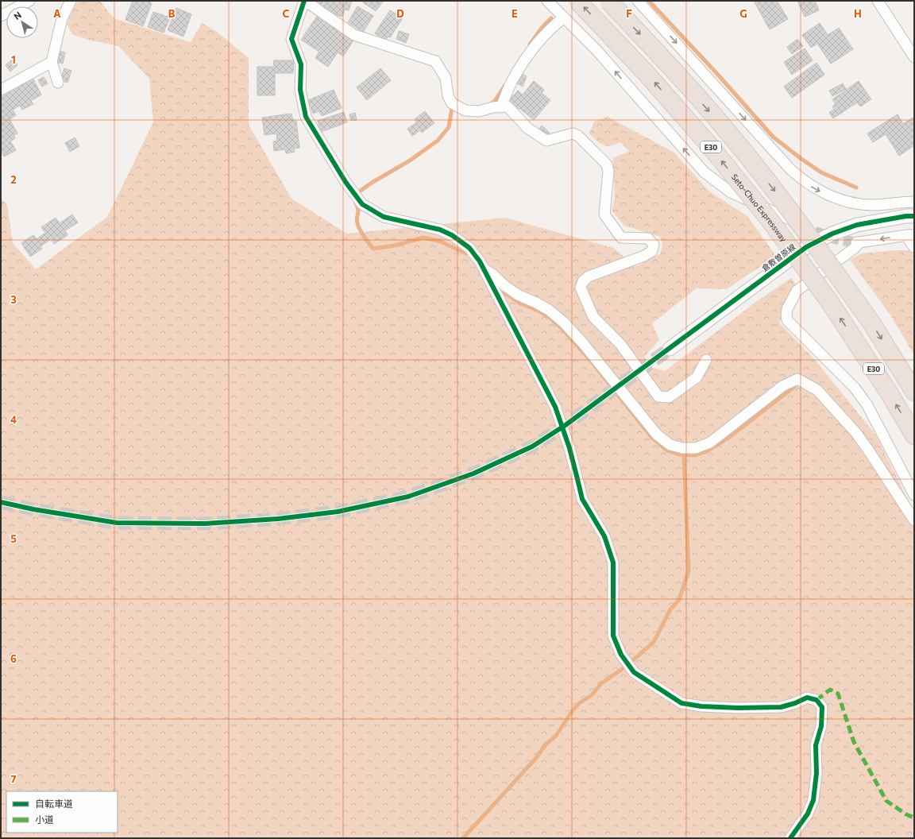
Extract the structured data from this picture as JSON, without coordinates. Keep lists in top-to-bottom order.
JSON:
{
  "streets": {
    "highway": ["E30", "Seto-Chuo Expressway"],
    "street": ["倉敷曽原線"]
  },
  "legend": ["自転車道", "小道"],
  "north": "top left",
  "grid": {
    "columns": [
      "A",
      "B",
      "C",
      "D",
      "E",
      "F",
      "G",
      "H"
    ],
    "rows": [
      "1",
      "2",
      "3",
      "4",
      "5",
      "6",
      "7"
    ]
  }
}
